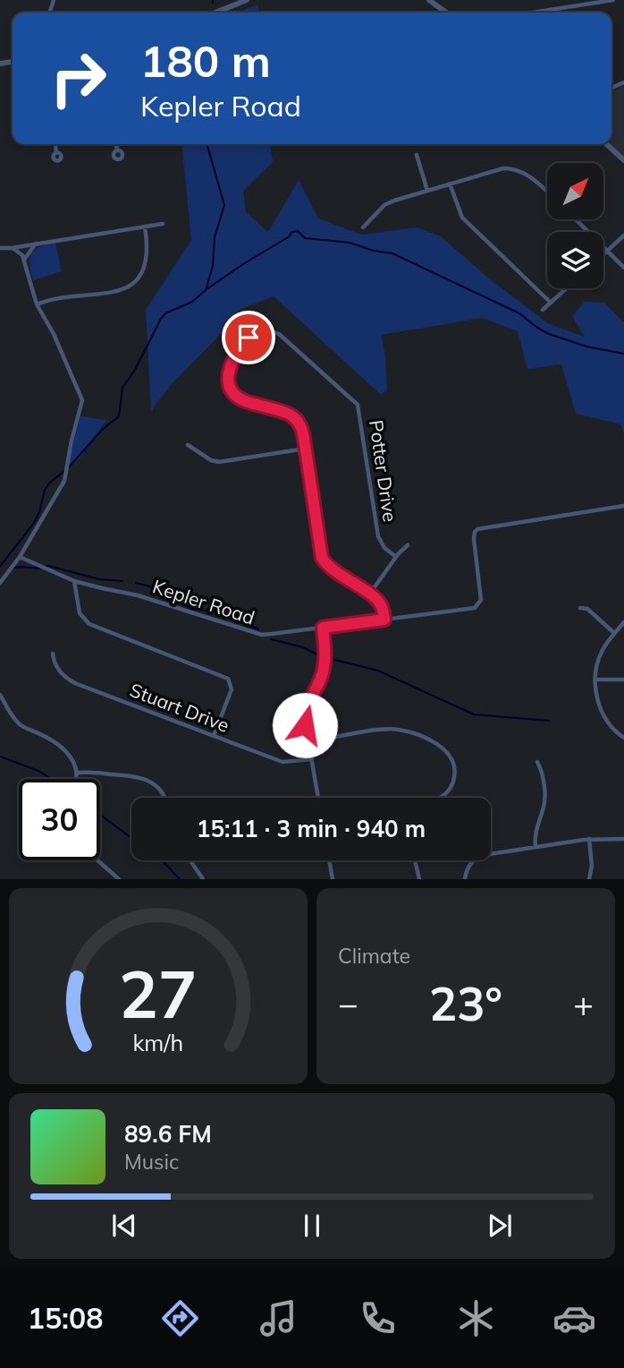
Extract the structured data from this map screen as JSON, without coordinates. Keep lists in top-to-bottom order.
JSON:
{
  "streets": {
    "street": ["Potter Drive", "Kepler Road", "Stuart Drive"]
  },
  "north": "top right",
  "page": {
    "turn": ["180 m", "Kepler Road"],
    "limit": "30",
    "trip": "15:11 · 3 min · 940 m",
    "tile": "Climate",
    "heat": ["−", "23°", "+"],
    "song": ["89.6 FM", "Music"],
    "tabs": "15:08",
    "gauge": ["27", "km/h"]
  }
}
